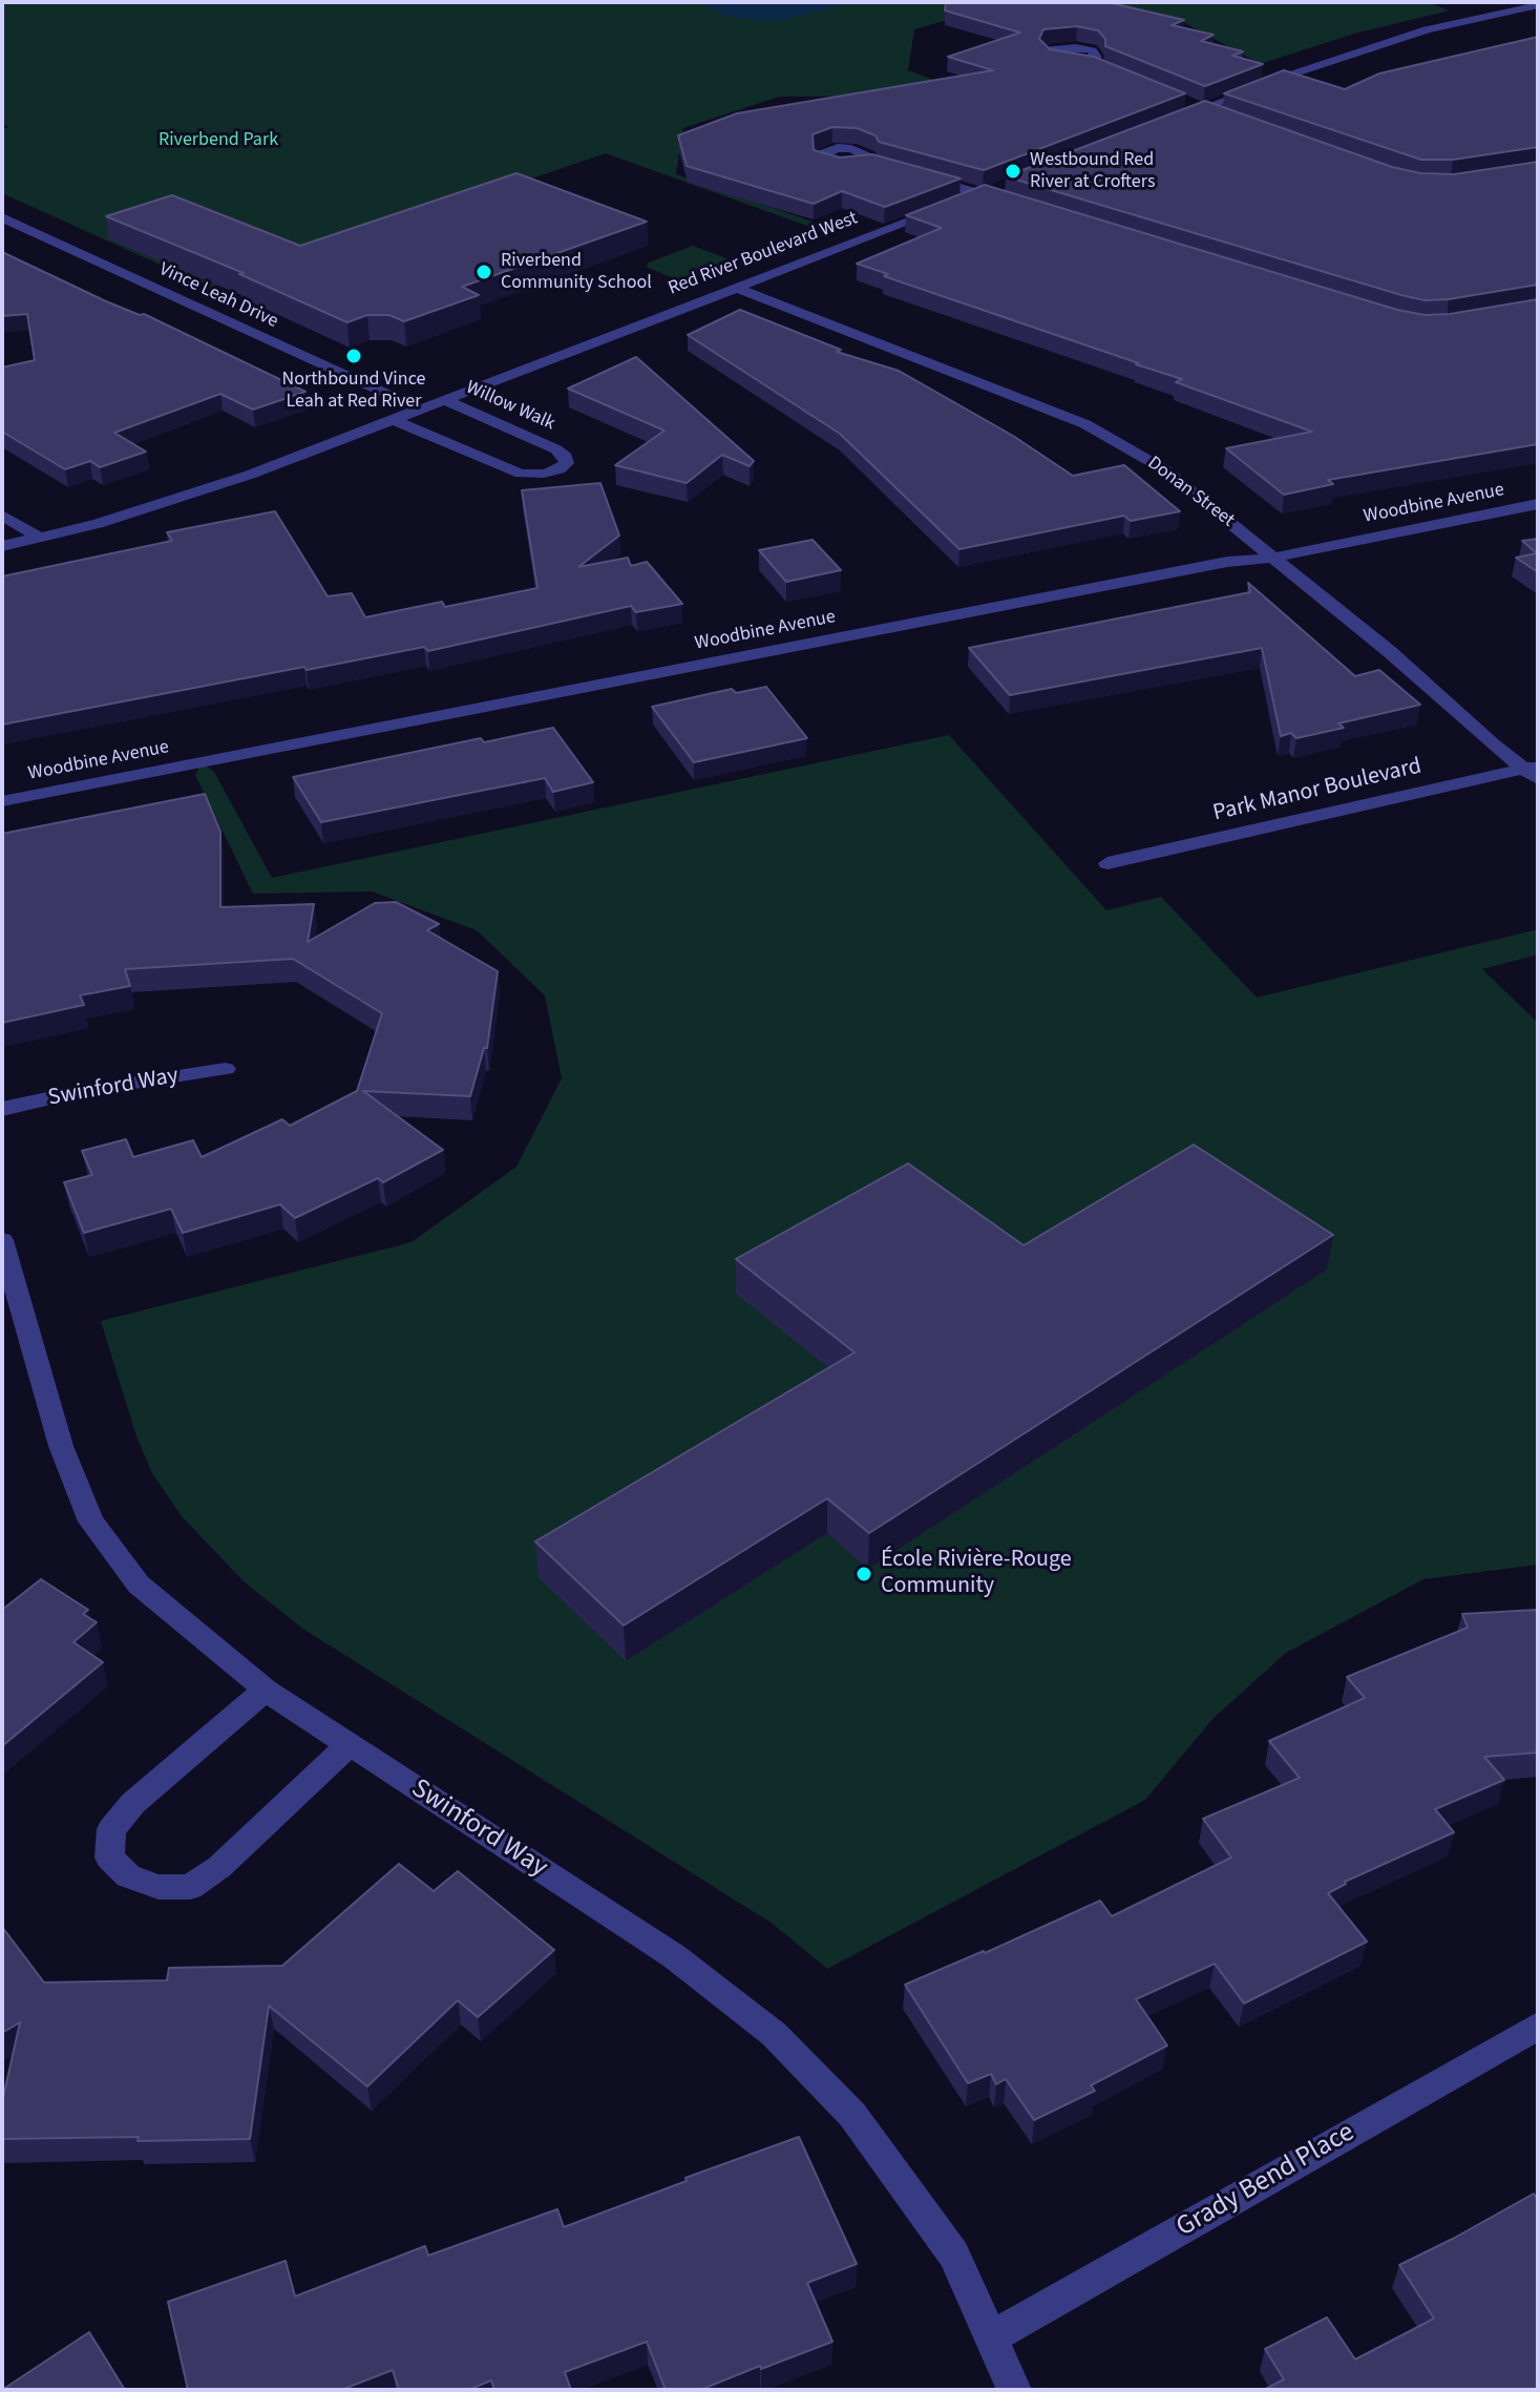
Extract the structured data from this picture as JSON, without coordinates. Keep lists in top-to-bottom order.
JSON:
{
  "streets": {
    "street": [
      "Red River Boulevard West",
      "Vince Leah Drive",
      "Willow Walk",
      "Donan Street",
      "Woodbine Avenue",
      "Park Manor Boulevard",
      "Swinford Way",
      "Grady Bend Place"
    ]
  },
  "crossings": [
    ["Red River Boulevard West", "Vince Leah Drive"],
    ["Red River Boulevard West", "Willow Walk"],
    ["Red River Boulevard West", "Donan Street"],
    ["Donan Street", "Woodbine Avenue"],
    ["Donan Street", "Park Manor Boulevard"],
    ["Swinford Way", "Grady Bend Place"]
  ],
  "parks": ["Riverbend Park"],
  "places": [
    "Westbound Red River at Crofters",
    "Riverbend Community School",
    "Northbound Vince Leah at Red River",
    "École Rivière-Rouge Community"
  ]
}
